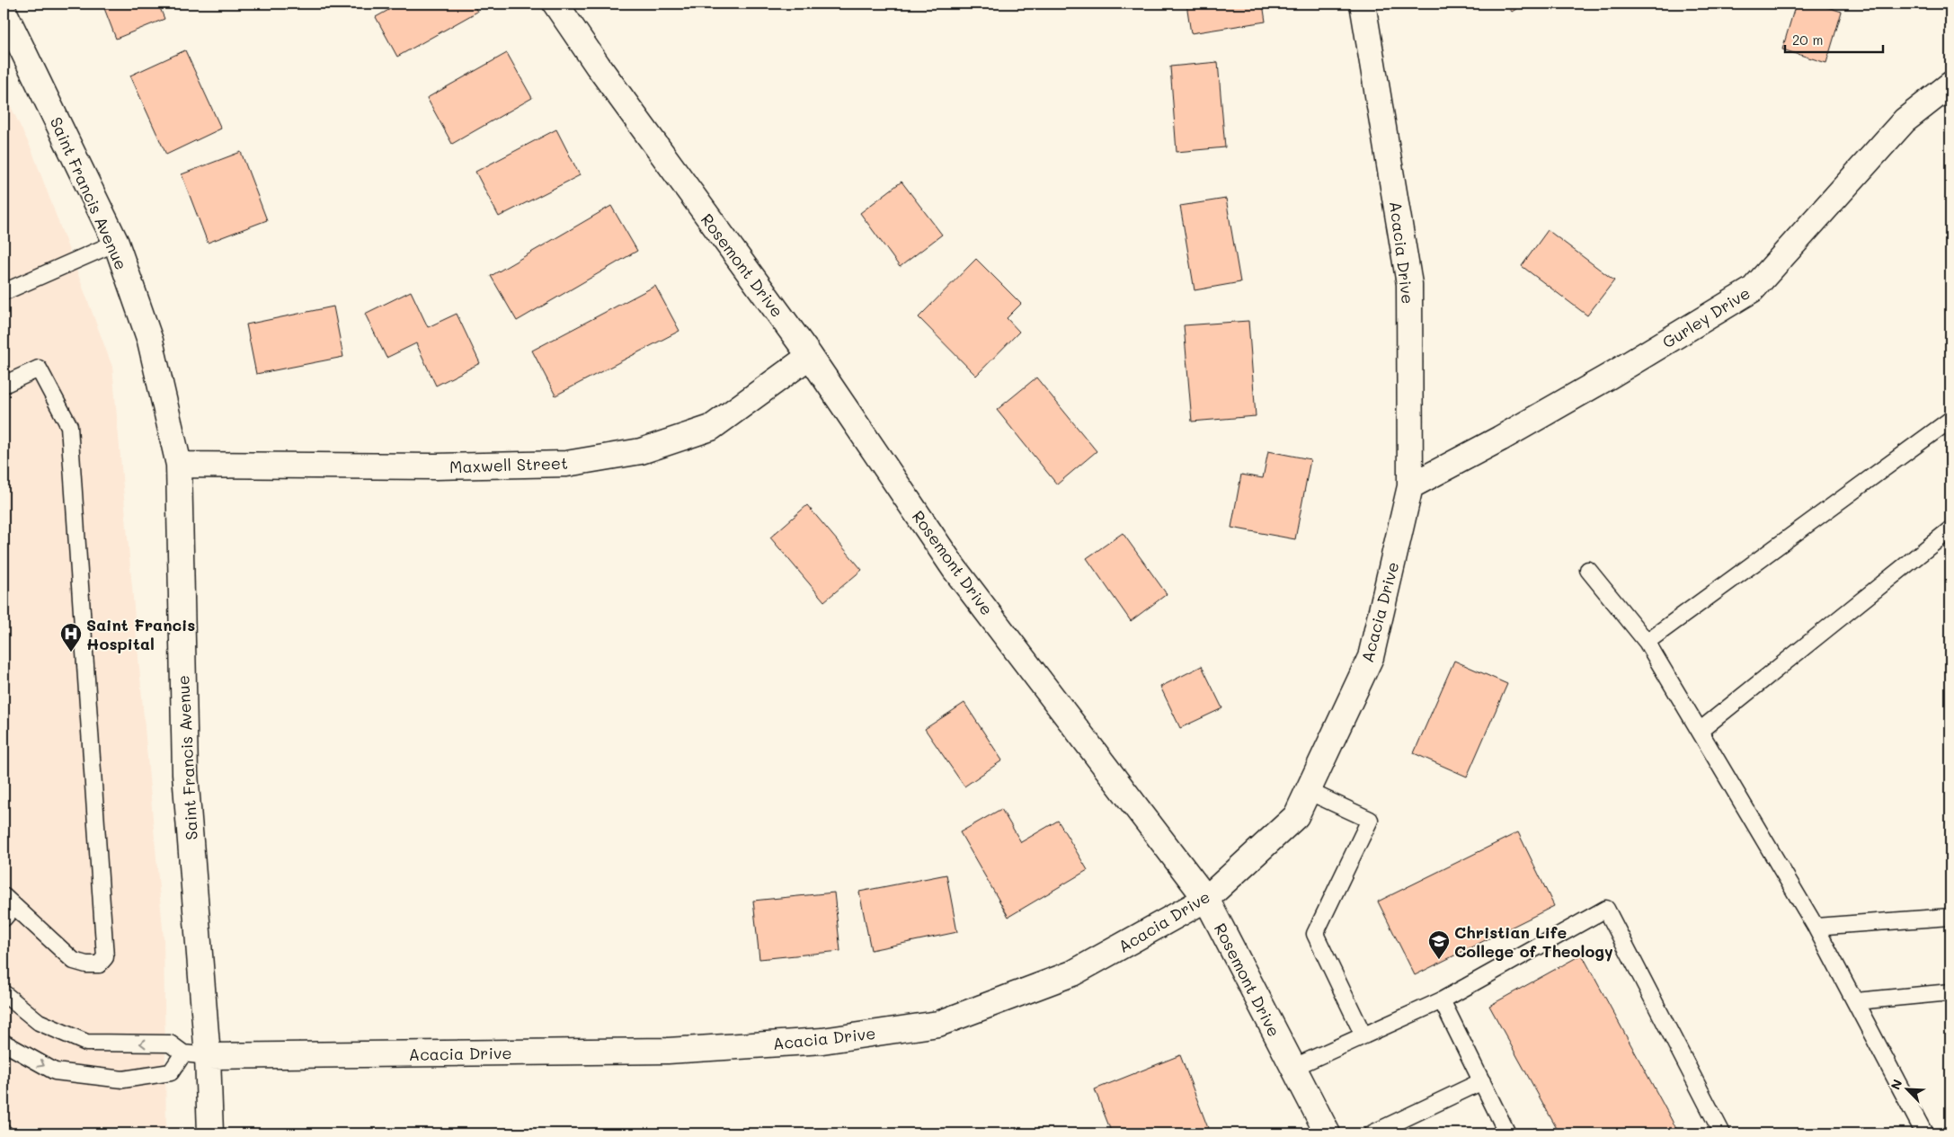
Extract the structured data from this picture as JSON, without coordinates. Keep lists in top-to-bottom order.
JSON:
{
  "streets": {
    "street": [
      "Saint Francis Avenue",
      "Acacia Drive",
      "Rosemont Drive",
      "Gurley Drive",
      "Maxwell Street"
    ]
  },
  "crossings": [
    ["Saint Francis Avenue", "Acacia Drive"],
    ["Saint Francis Avenue", "Maxwell Street"],
    ["Acacia Drive", "Rosemont Drive"],
    ["Acacia Drive", "Gurley Drive"],
    ["Rosemont Drive", "Maxwell Street"]
  ],
  "places": {
    "hospital": ["Saint Francis Hospital"],
    "school or university": ["Christian Life College of Theology"]
  },
  "scale_bar": "20 m",
  "north": "top left"
}
